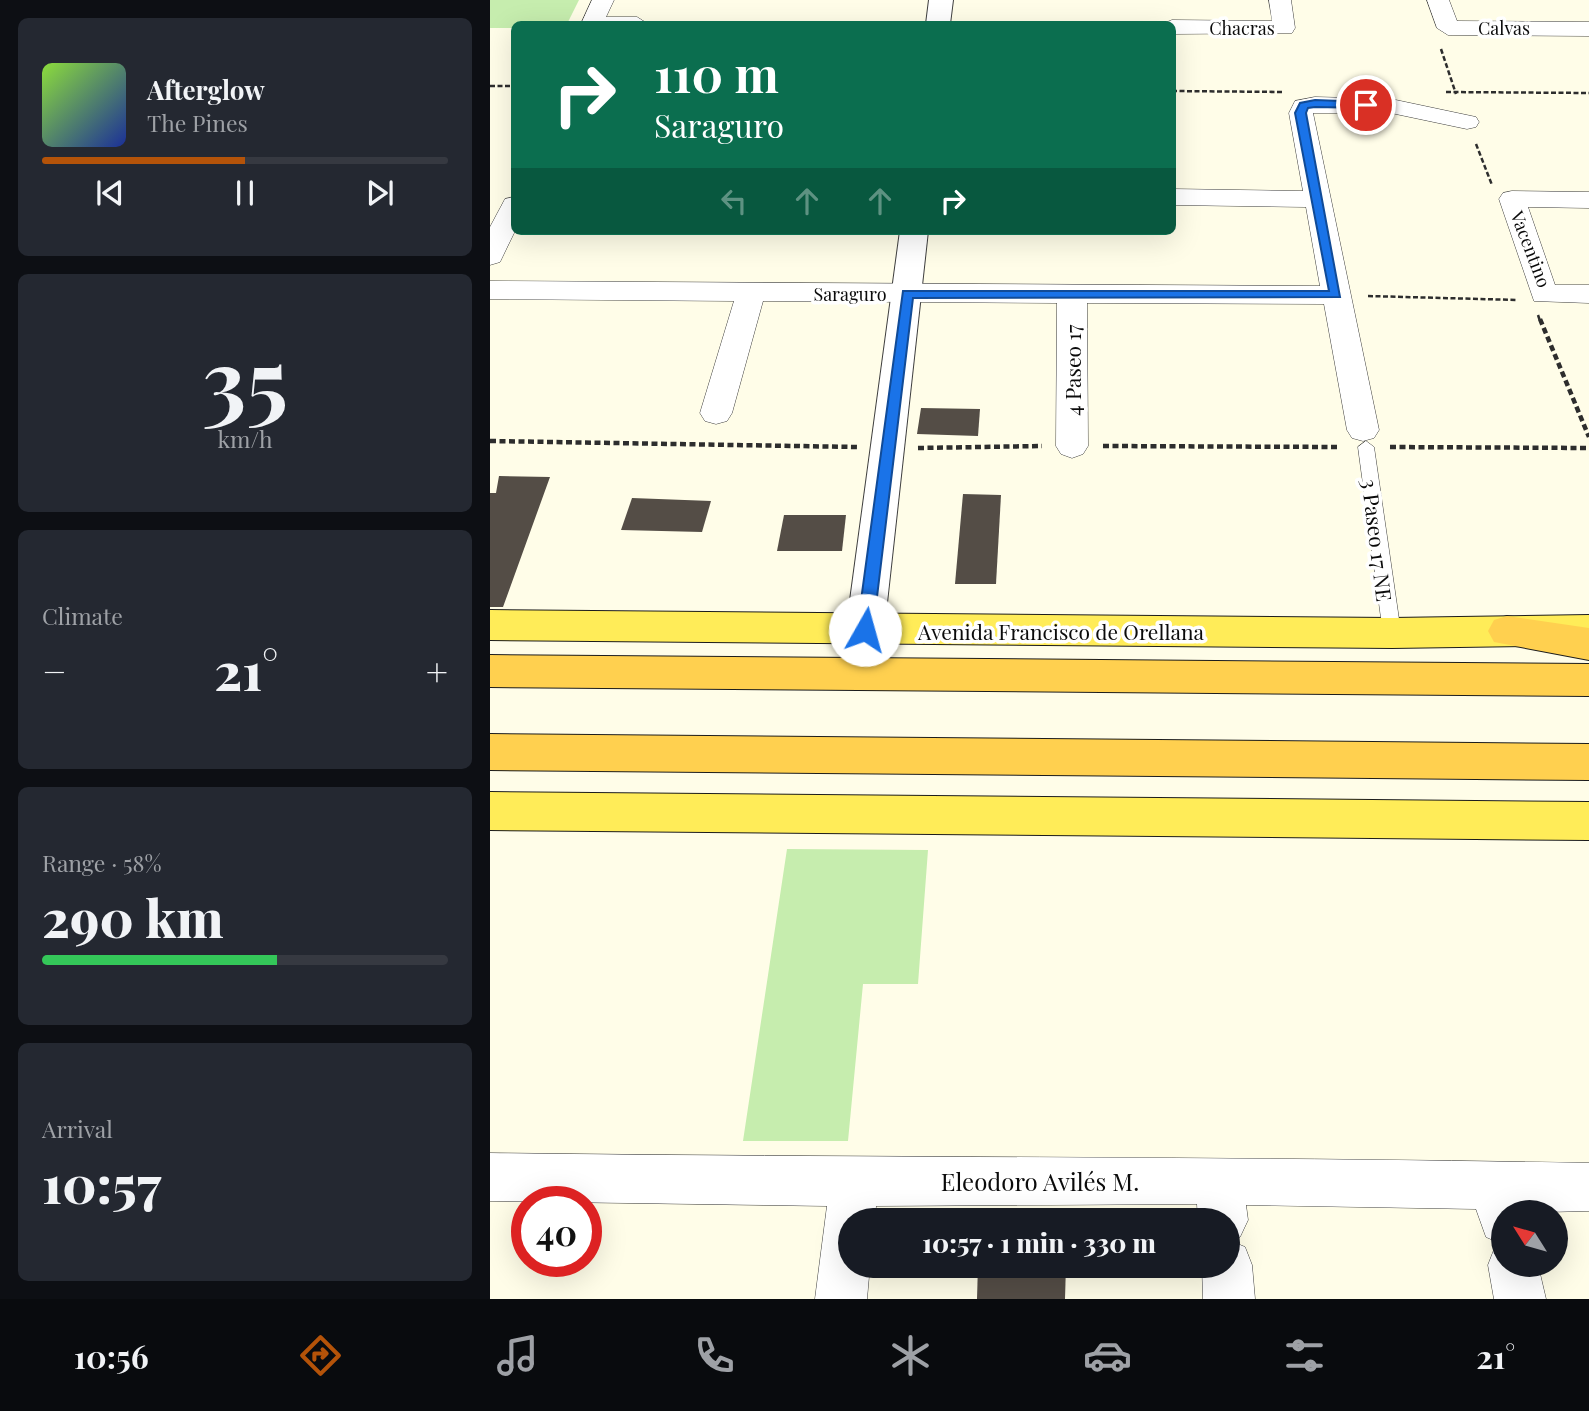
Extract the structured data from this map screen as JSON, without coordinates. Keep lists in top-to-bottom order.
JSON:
{
  "streets": {
    "main road": ["Avenida Francisco de Orellana"],
    "street": [
      "Chacras",
      "Calvas",
      "Vacentino",
      "Saraguro",
      "4 Paseo 17",
      "3 Paseo 17 NE",
      "Eleodoro Avilés M."
    ]
  },
  "crossings": [
    ["Saraguro", "4 Paseo 17"],
    ["Saraguro", "3 Paseo 17 NE"],
    ["3 Paseo 17 NE", "Avenida Francisco de Orellana"]
  ],
  "north": "top left",
  "page": {
    "turn": ["110 m", "Saraguro"],
    "song": ["Afterglow", "The Pines"],
    "tile": [
      ["35", "km/h"],
      "Climate",
      ["Range · 58%", "290 km"],
      ["Arrival", "10:57"]
    ],
    "heat": ["−", "21°", "+"],
    "limit": "40",
    "trip": "10:57 · 1 min · 330 m",
    "tabs": ["10:56", "21°"]
  }
}
